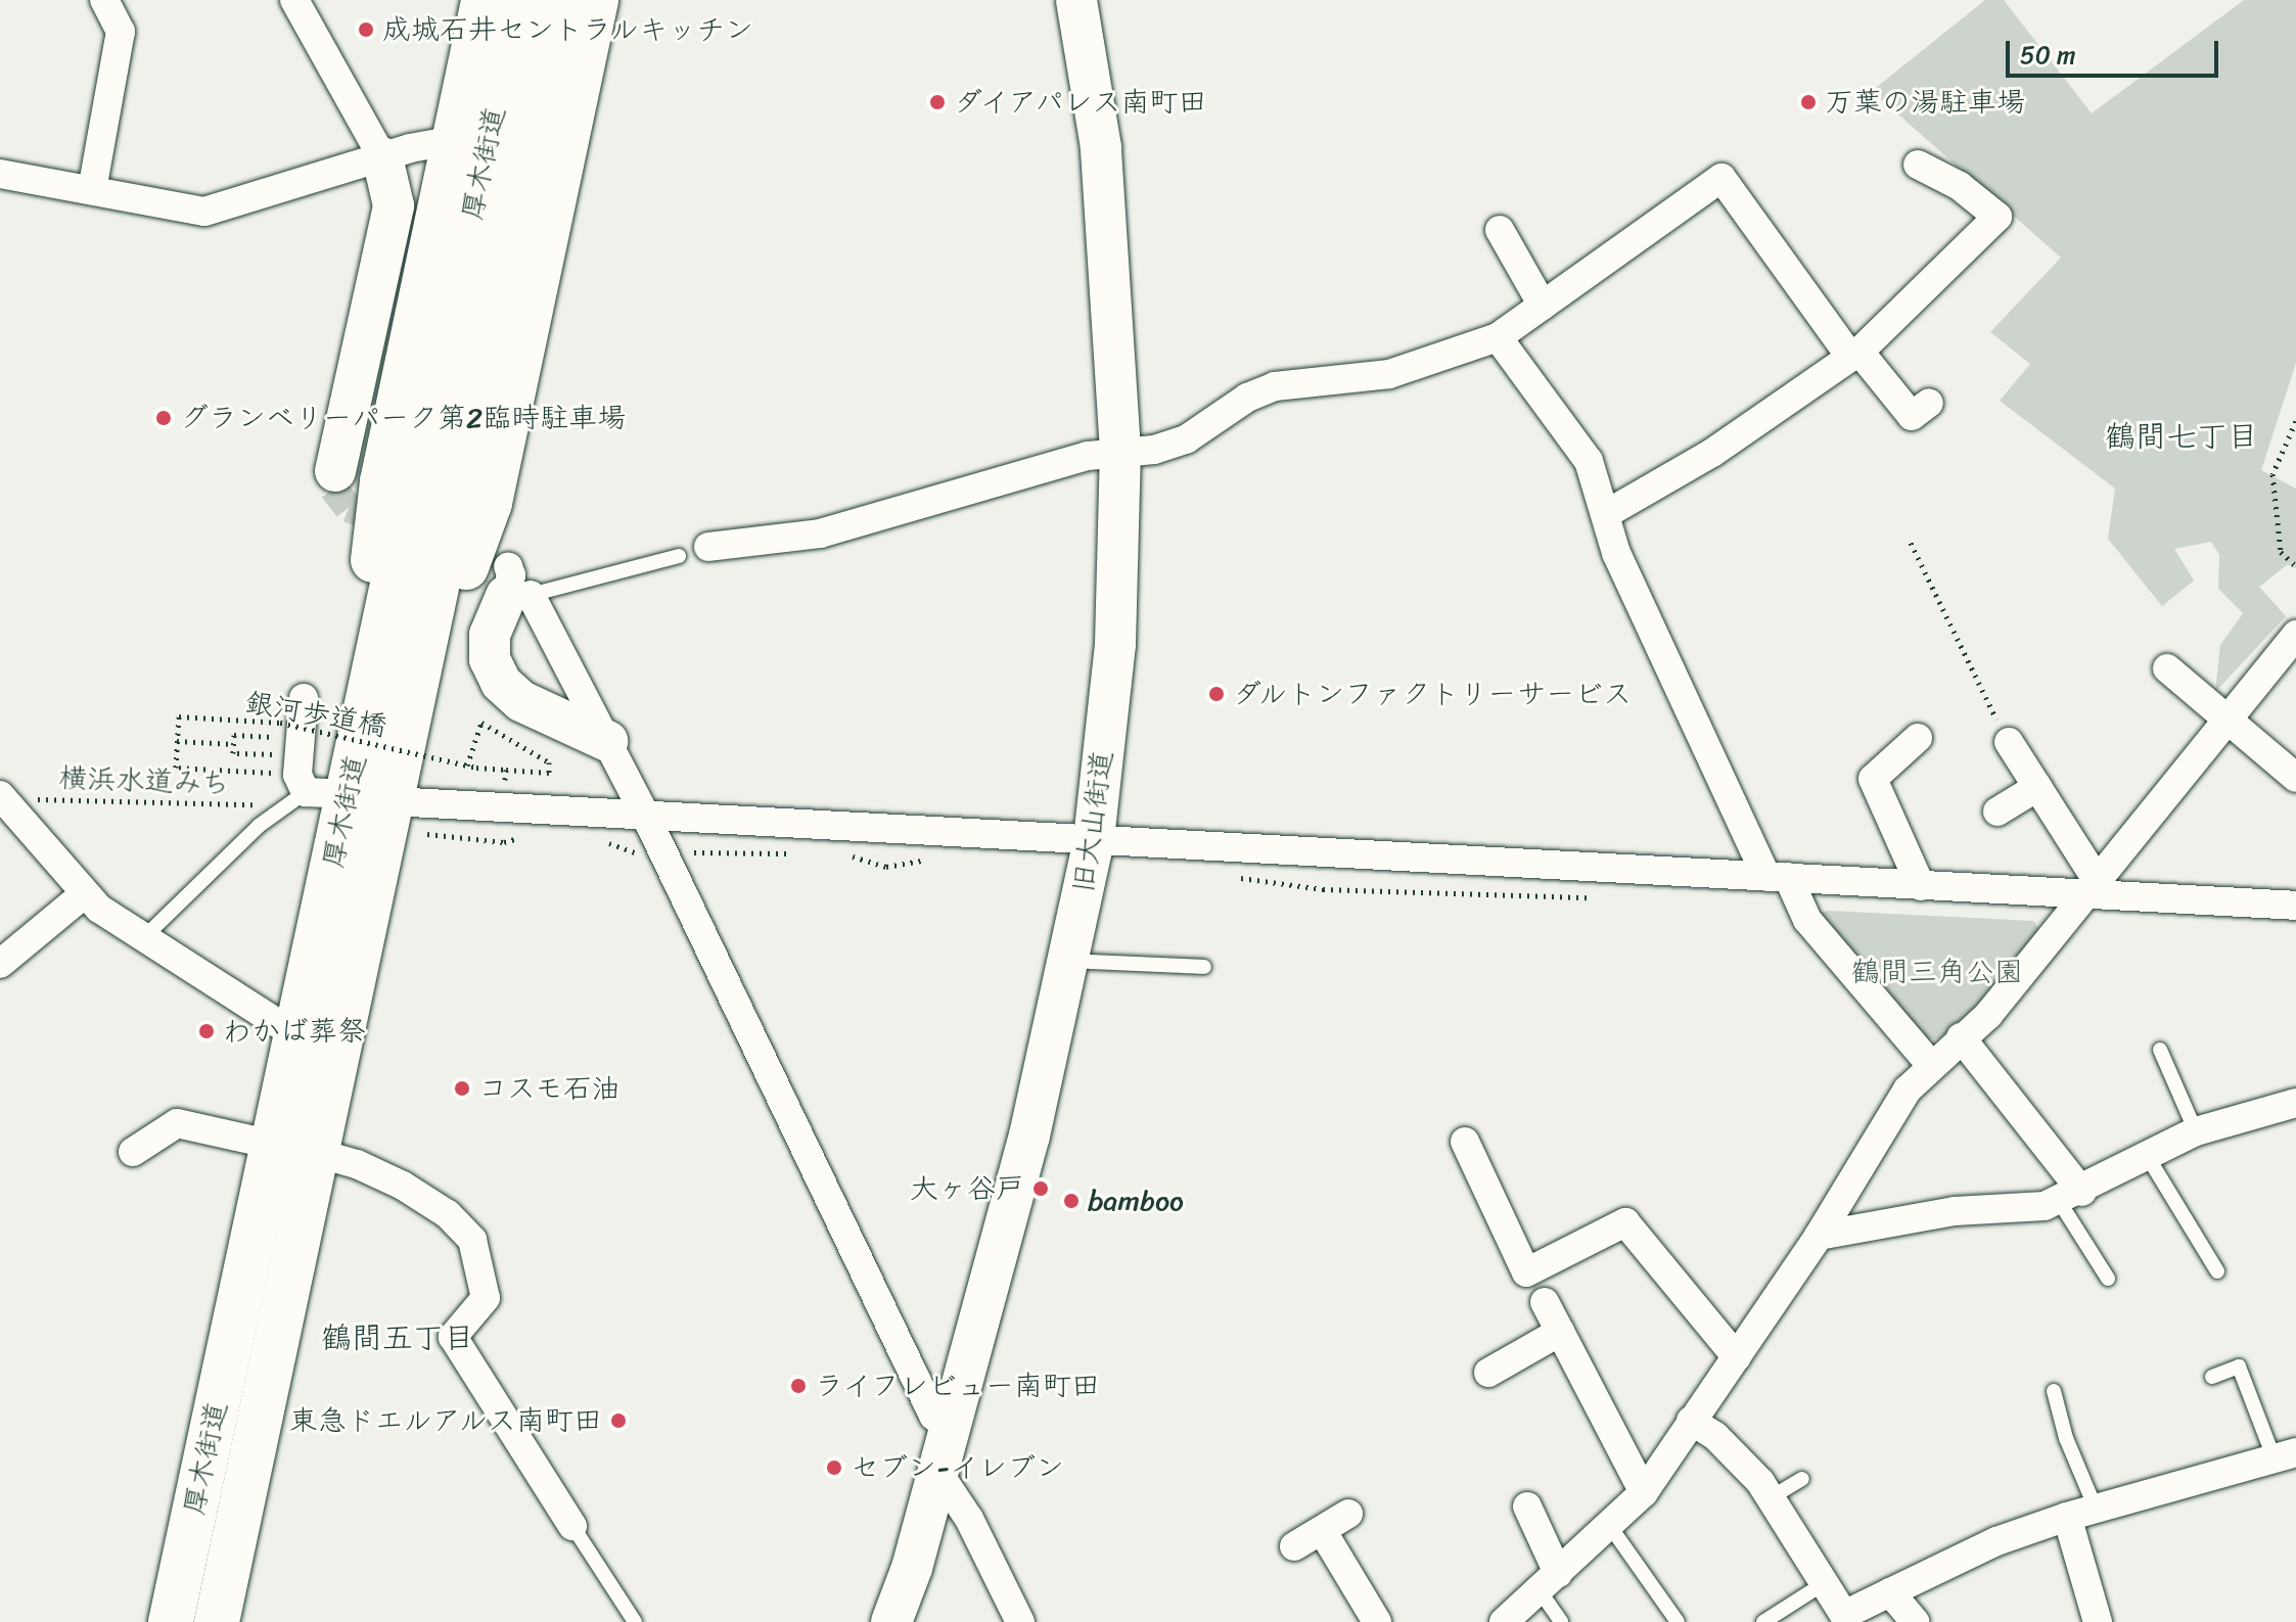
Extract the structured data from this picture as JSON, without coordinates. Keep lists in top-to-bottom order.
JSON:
{
  "streets": {
    "highway": ["厚木街道"],
    "street": ["旧大山街道"],
    "path": ["銀河歩道橋", "横浜水道みち"]
  },
  "crossings": [
    ["厚木街道", "横浜水道みち"]
  ],
  "districts": ["鶴間七丁目", "鶴間五丁目"],
  "parks": ["鶴間三角公園"],
  "places": [
    "成城石井セントラルキッチン",
    "ダイアパレス南町田",
    "万葉の湯駐車場",
    "グランベリーパーク第2臨時駐車場",
    "ダルトンファクトリーサービス",
    "わかば葬祭",
    "コスモ石油",
    "大ヶ谷戸",
    "bamboo",
    "ライフレビュー南町田",
    "東急ドエルアルス南町田",
    "セブン-イレブン"
  ],
  "scale_bar": "50 m"
}
